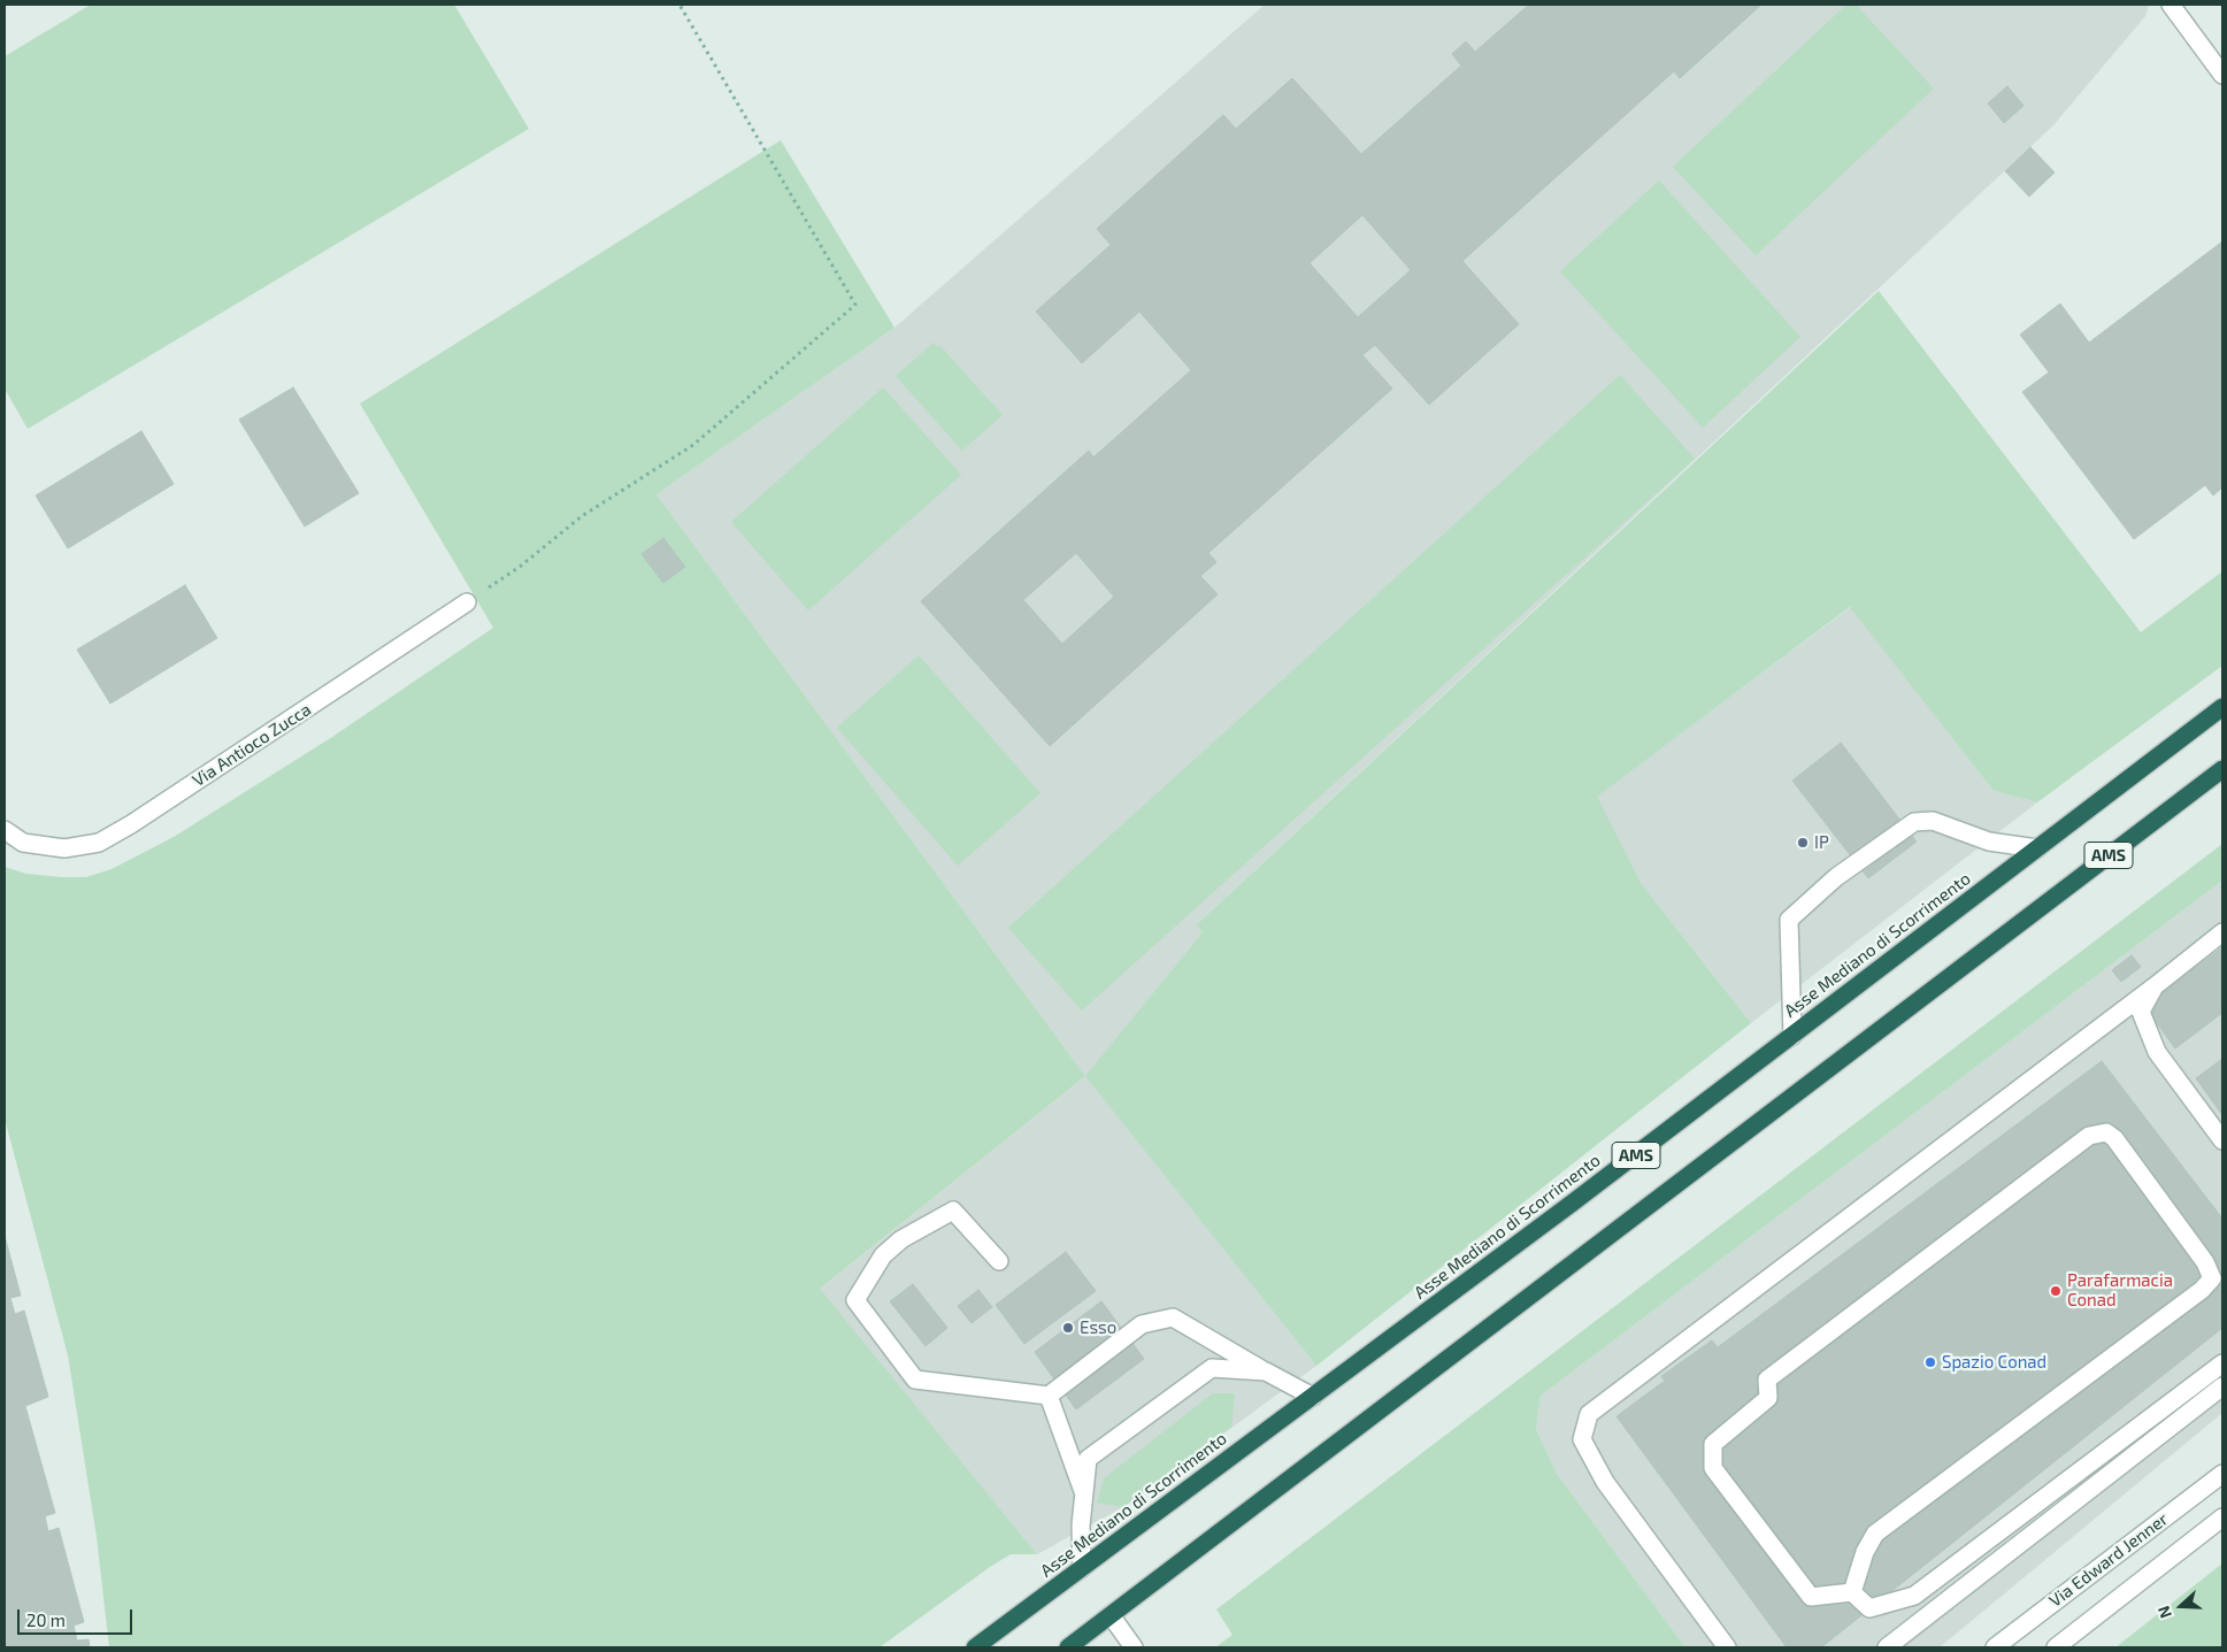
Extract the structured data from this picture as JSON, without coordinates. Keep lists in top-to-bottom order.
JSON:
{
  "streets": {
    "highway": ["AMS", "Asse Mediano di Scorrimento"],
    "street": ["Via Antioco Zucca", "Via Edward Jenner"]
  },
  "places": [
    "IP",
    "Parafarmacia Conad",
    "Esso",
    "Spazio Conad"
  ],
  "scale_bar": "20 m",
  "north": "left"
}
